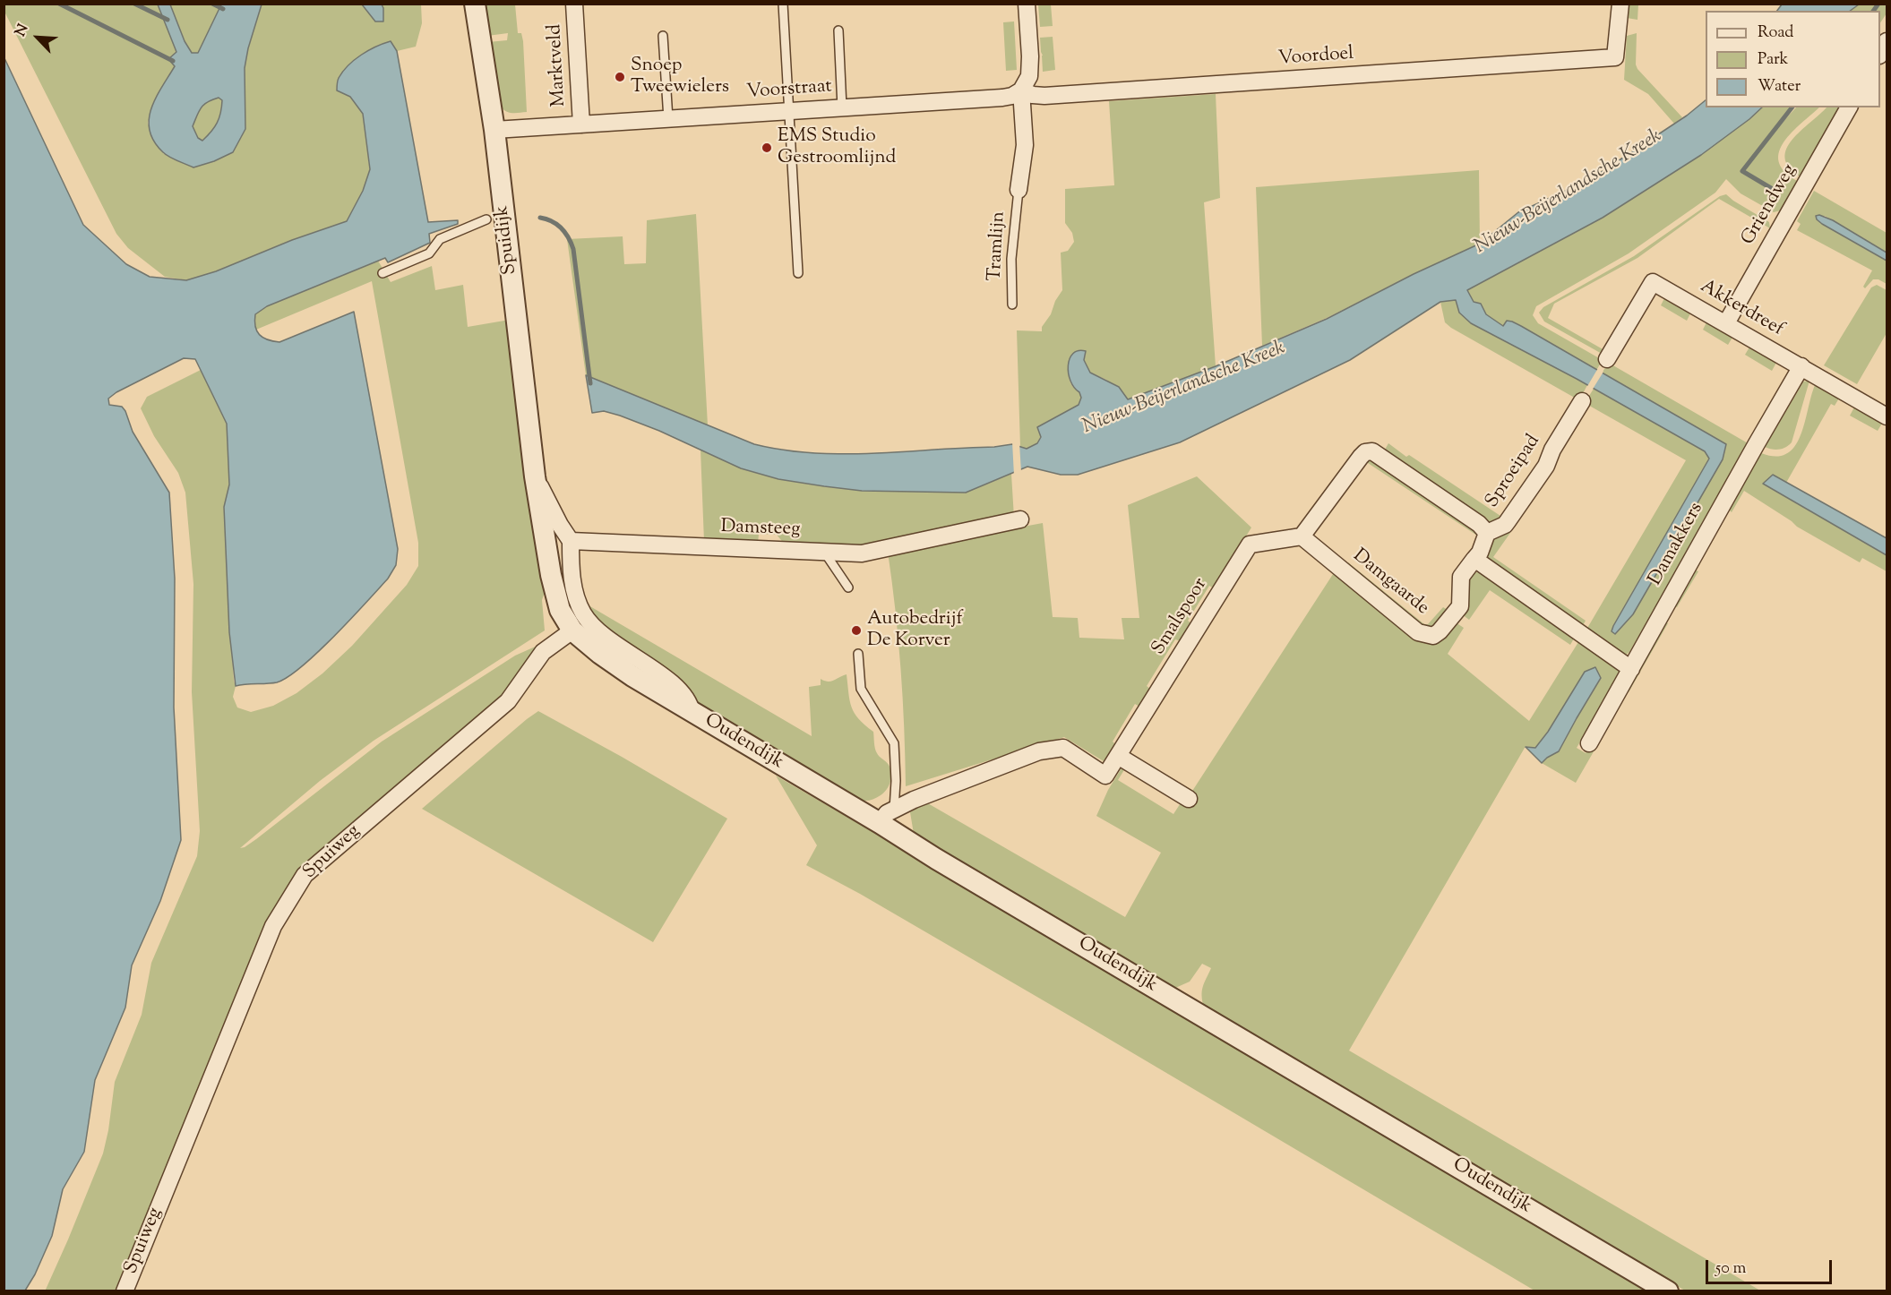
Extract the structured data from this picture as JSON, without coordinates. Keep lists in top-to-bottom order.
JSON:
{
  "streets": {
    "street": [
      "Voordoel",
      "Marktveld",
      "Voorstraat",
      "Griendweg",
      "Spuidijk",
      "Akkerdreef",
      "Sproeipad",
      "Damsteeg",
      "Damakkers",
      "Damgaarde",
      "Smalspoor",
      "Oudendijk",
      "Spuiweg"
    ],
    "lane": ["Tramlijn"]
  },
  "crossings": [
    ["Voordoel", "Voorstraat"],
    ["Marktveld", "Voorstraat"],
    ["Voorstraat", "Spuidijk"],
    ["Griendweg", "Akkerdreef"],
    ["Akkerdreef", "Damakkers"],
    ["Sproeipad", "Damgaarde"],
    ["Damgaarde", "Smalspoor"],
    ["Smalspoor", "Oudendijk"],
    ["Oudendijk", "Spuiweg"]
  ],
  "water": ["Nieuw-Beijerlandsche Kreek"],
  "places": ["Snoep Tweewielers", "EMS Studio Gestroomlijnd", "Autobedrijf De Korver"],
  "legend": ["Road", "Park", "Water"],
  "scale_bar": "50 m",
  "north": "top left"
}
